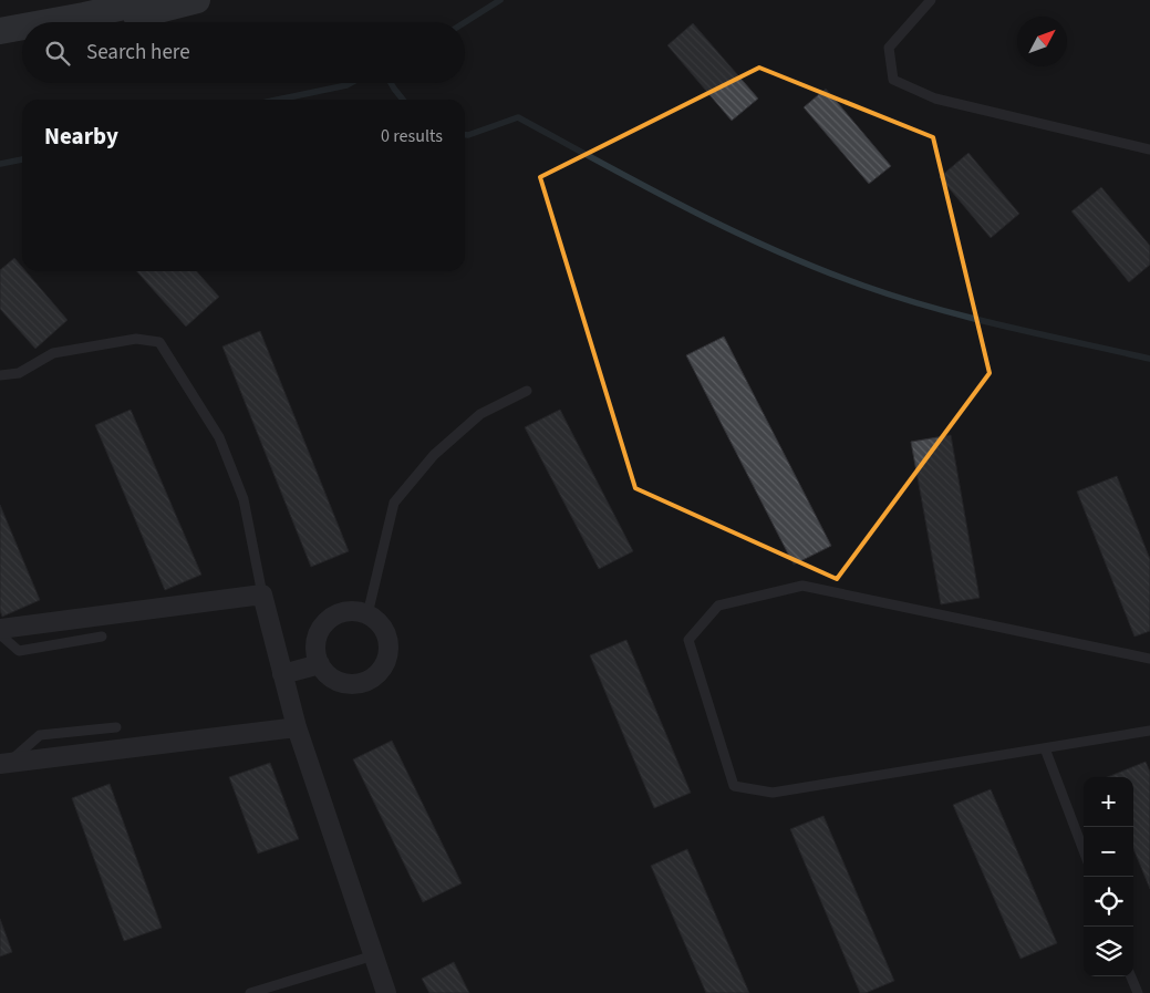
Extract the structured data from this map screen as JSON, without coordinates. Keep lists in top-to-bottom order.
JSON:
{
  "north": "top right",
  "page": {
    "search": "Search here",
    "heading": ["Nearby", "0 results"],
    "map_buttons": ["+", "−"]
  }
}
